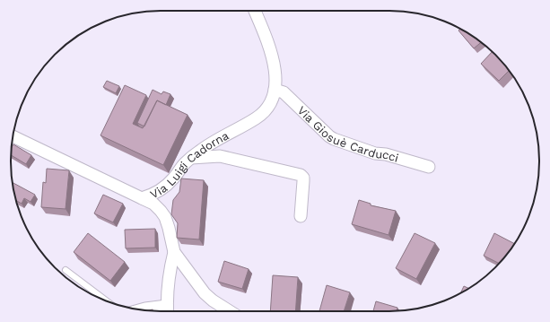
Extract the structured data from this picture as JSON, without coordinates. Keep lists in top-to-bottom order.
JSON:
{
  "streets": {
    "street": ["Via Giosuè Carducci", "Via Luigi Cadorna"]
  },
  "crossings": [
    ["Via Giosuè Carducci", "Via Luigi Cadorna"]
  ]
}
